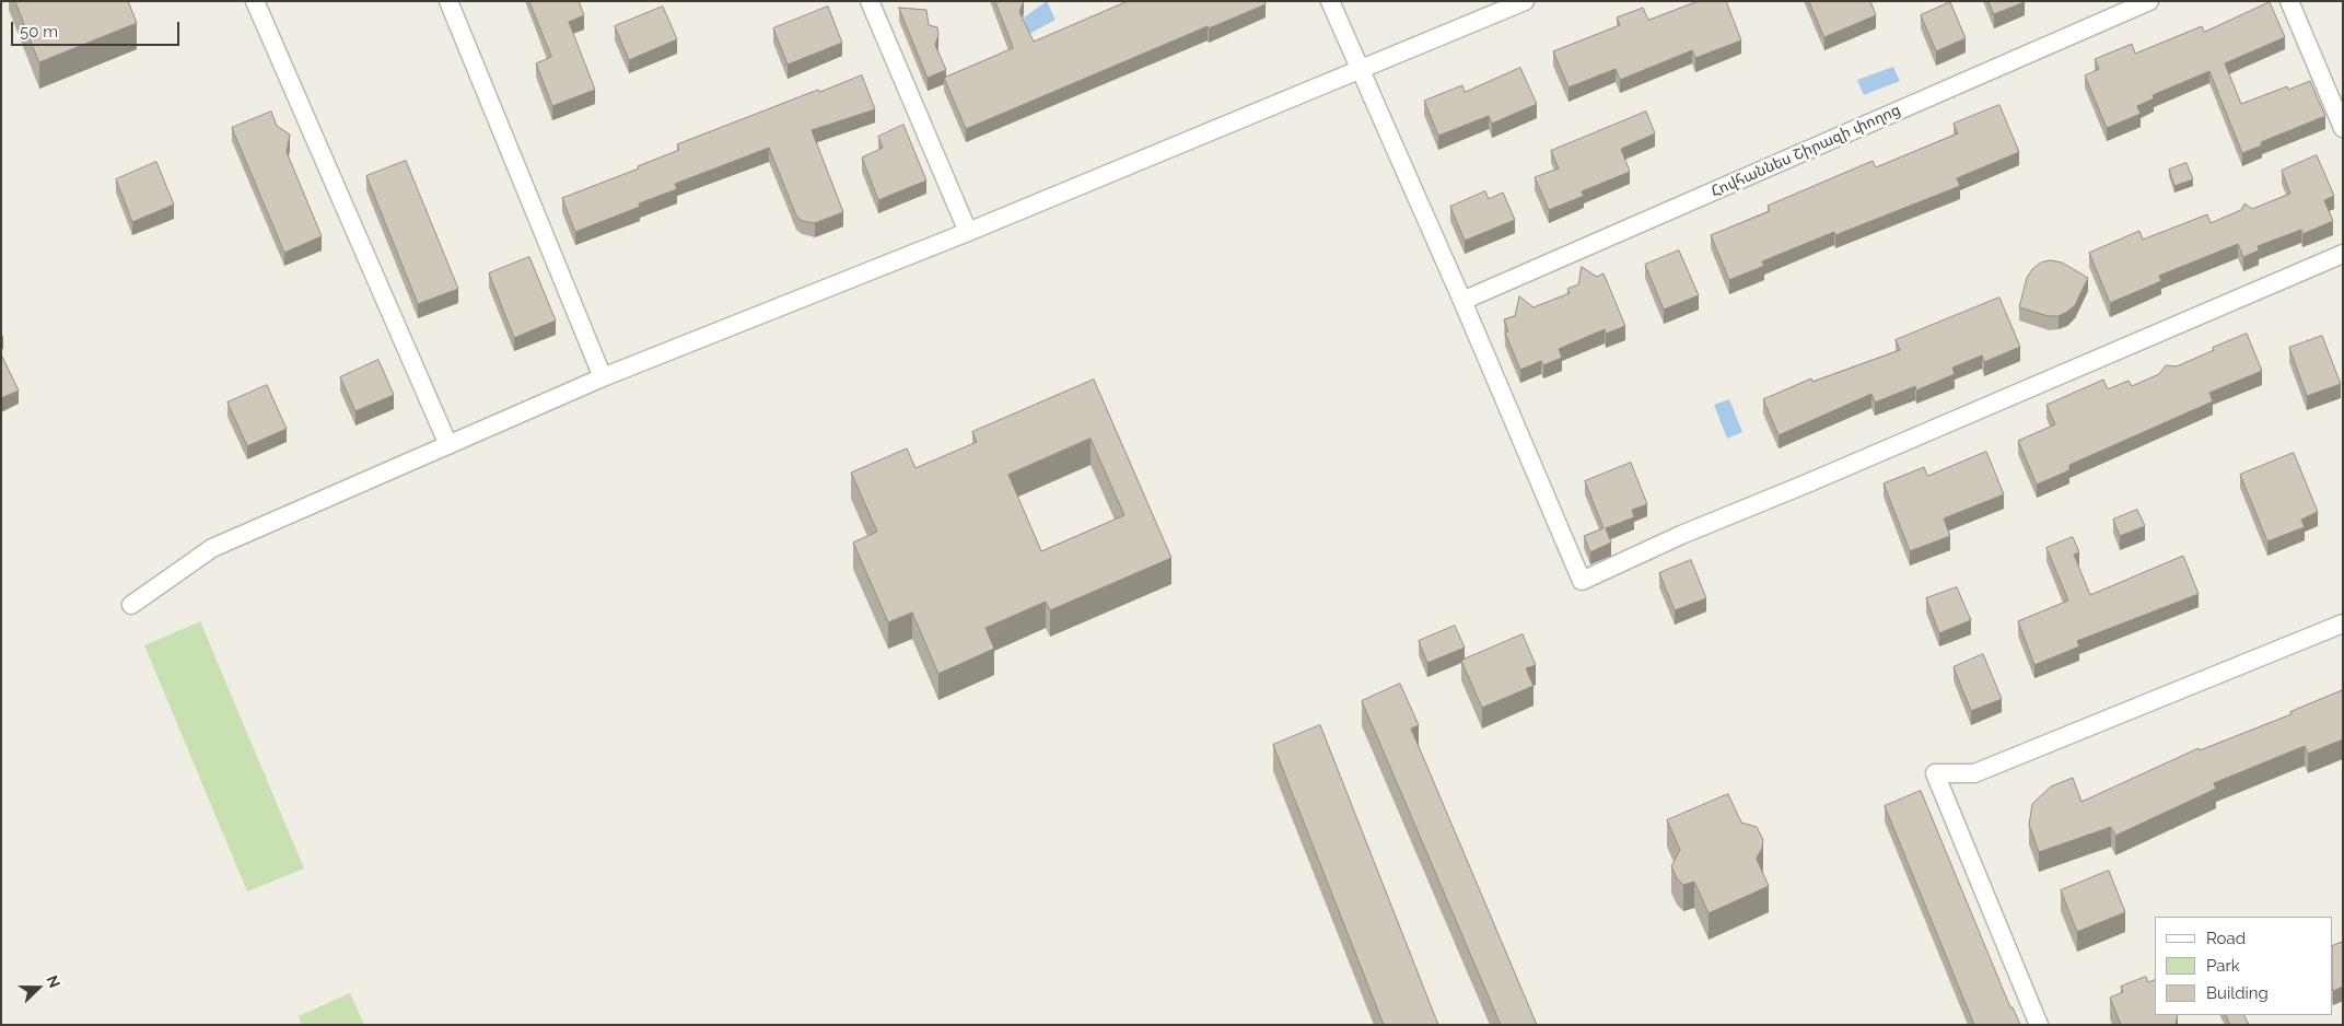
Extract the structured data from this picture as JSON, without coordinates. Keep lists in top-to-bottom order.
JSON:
{
  "streets": {
    "street": ["Հովհաննես Շիրազի փողոց"]
  },
  "legend": ["Road", "Park", "Building"],
  "scale_bar": "50 m",
  "north": "right"
}
